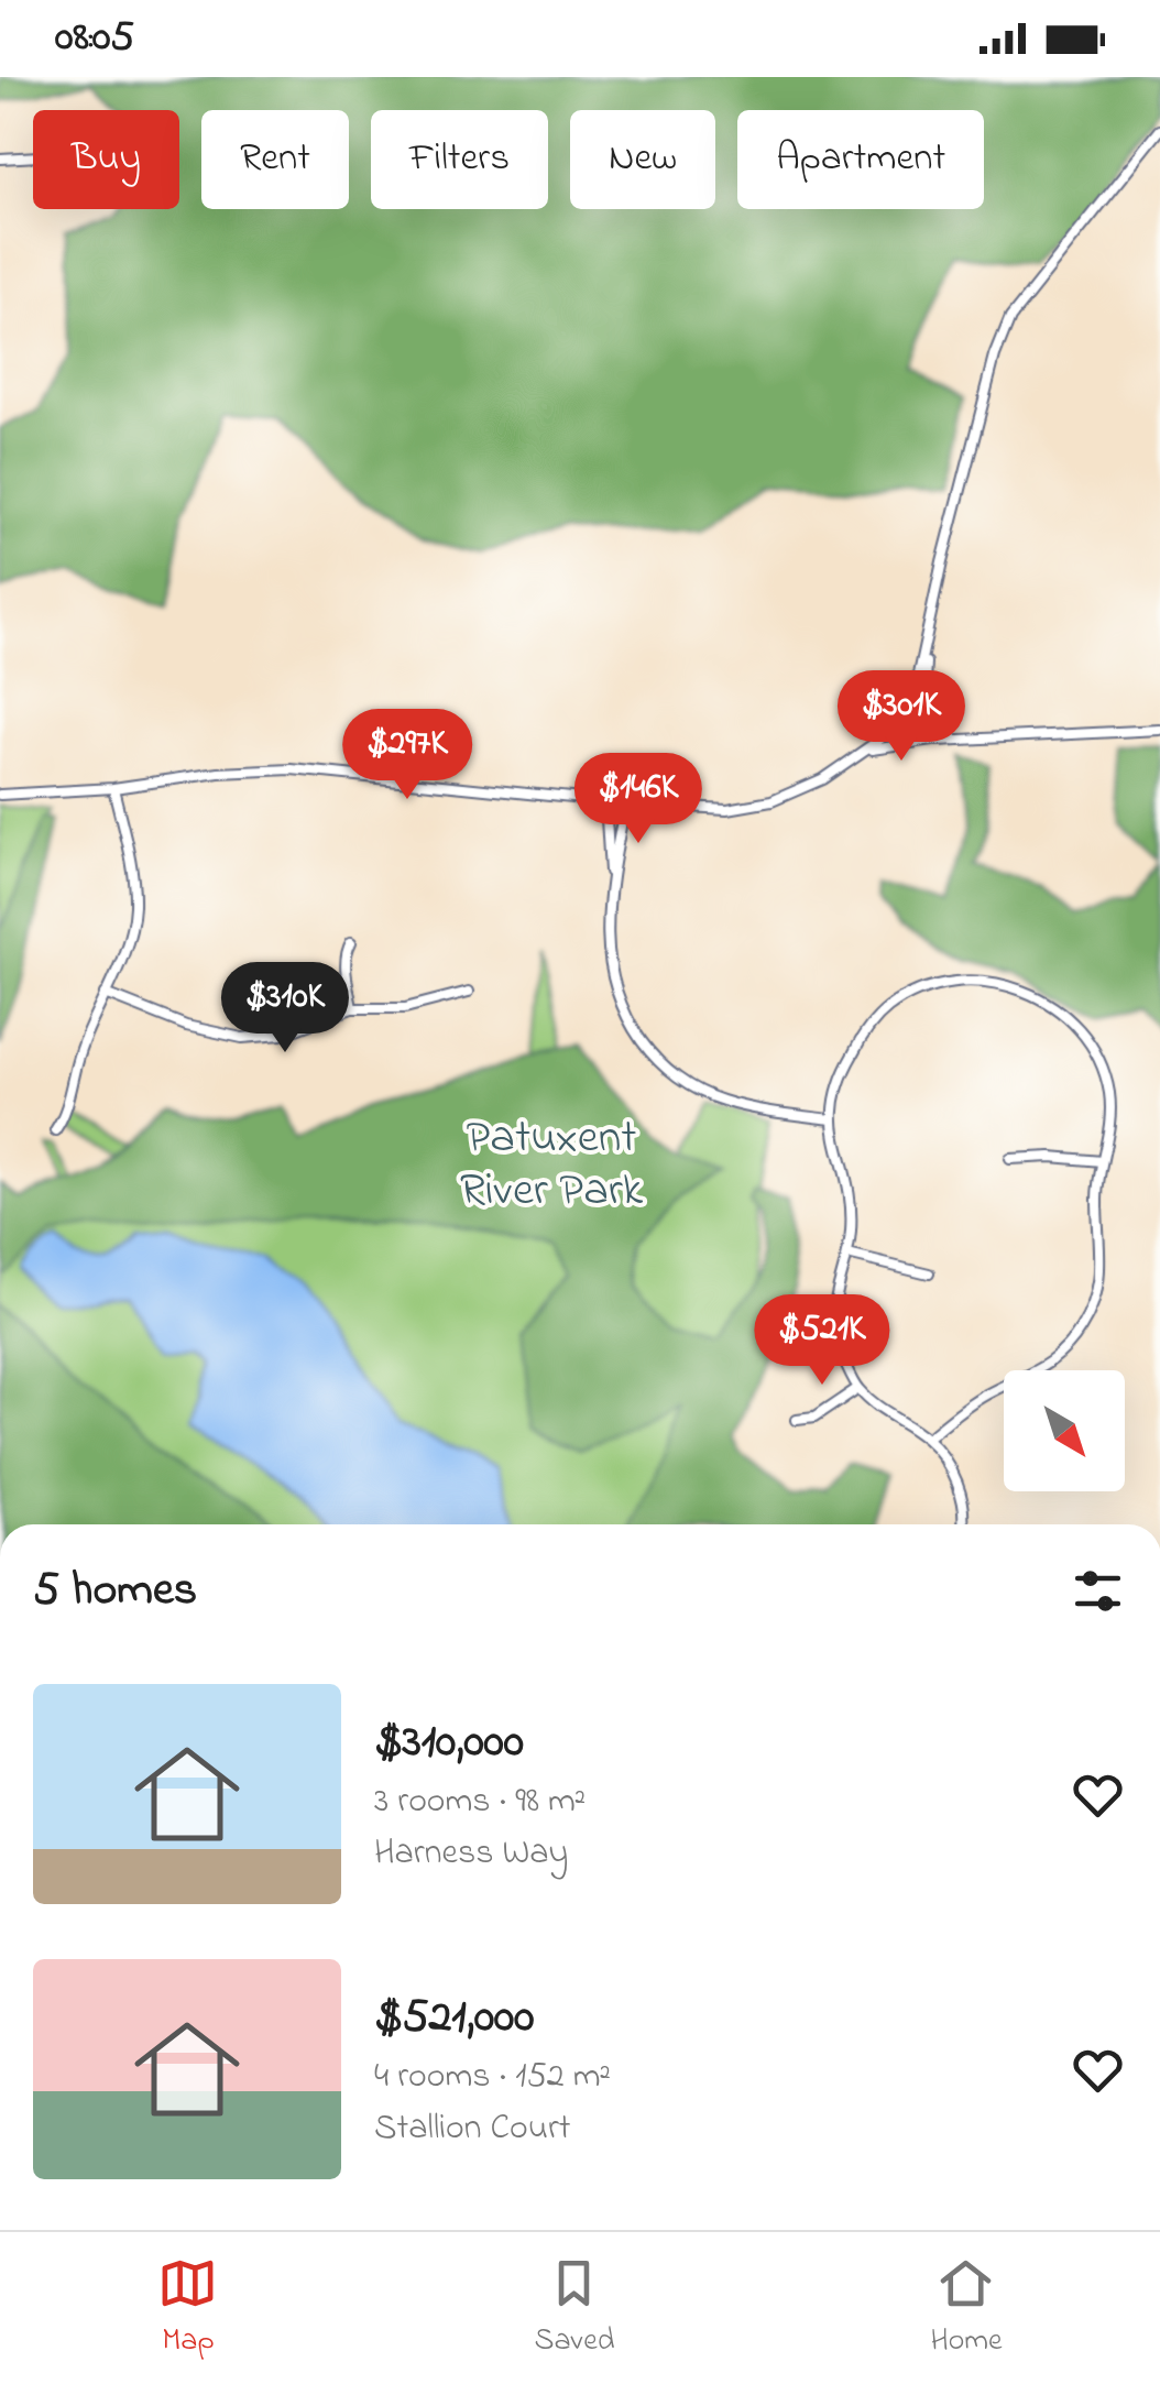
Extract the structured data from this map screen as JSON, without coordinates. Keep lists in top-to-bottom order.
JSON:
{
  "parks": ["Patuxent River Park"],
  "north": "bottom right",
  "page": {
    "status": "08:05",
    "chip": [
      "Buy",
      "Rent",
      "Filters",
      "New",
      "Apartment"
    ],
    "price": [
      "$301K",
      "$297K",
      "$146K",
      "$310K",
      "$521K"
    ],
    "heading": "5 homes",
    "list": [
      {
        "name": "$310,000",
        "note": "3 rooms · 98 m² · Harness Way"
      },
      {
        "name": "$521,000",
        "note": "4 rooms · 152 m² · Stallion Court"
      }
    ],
    "tabs": ["Map", "Saved", "Home"]
  }
}
